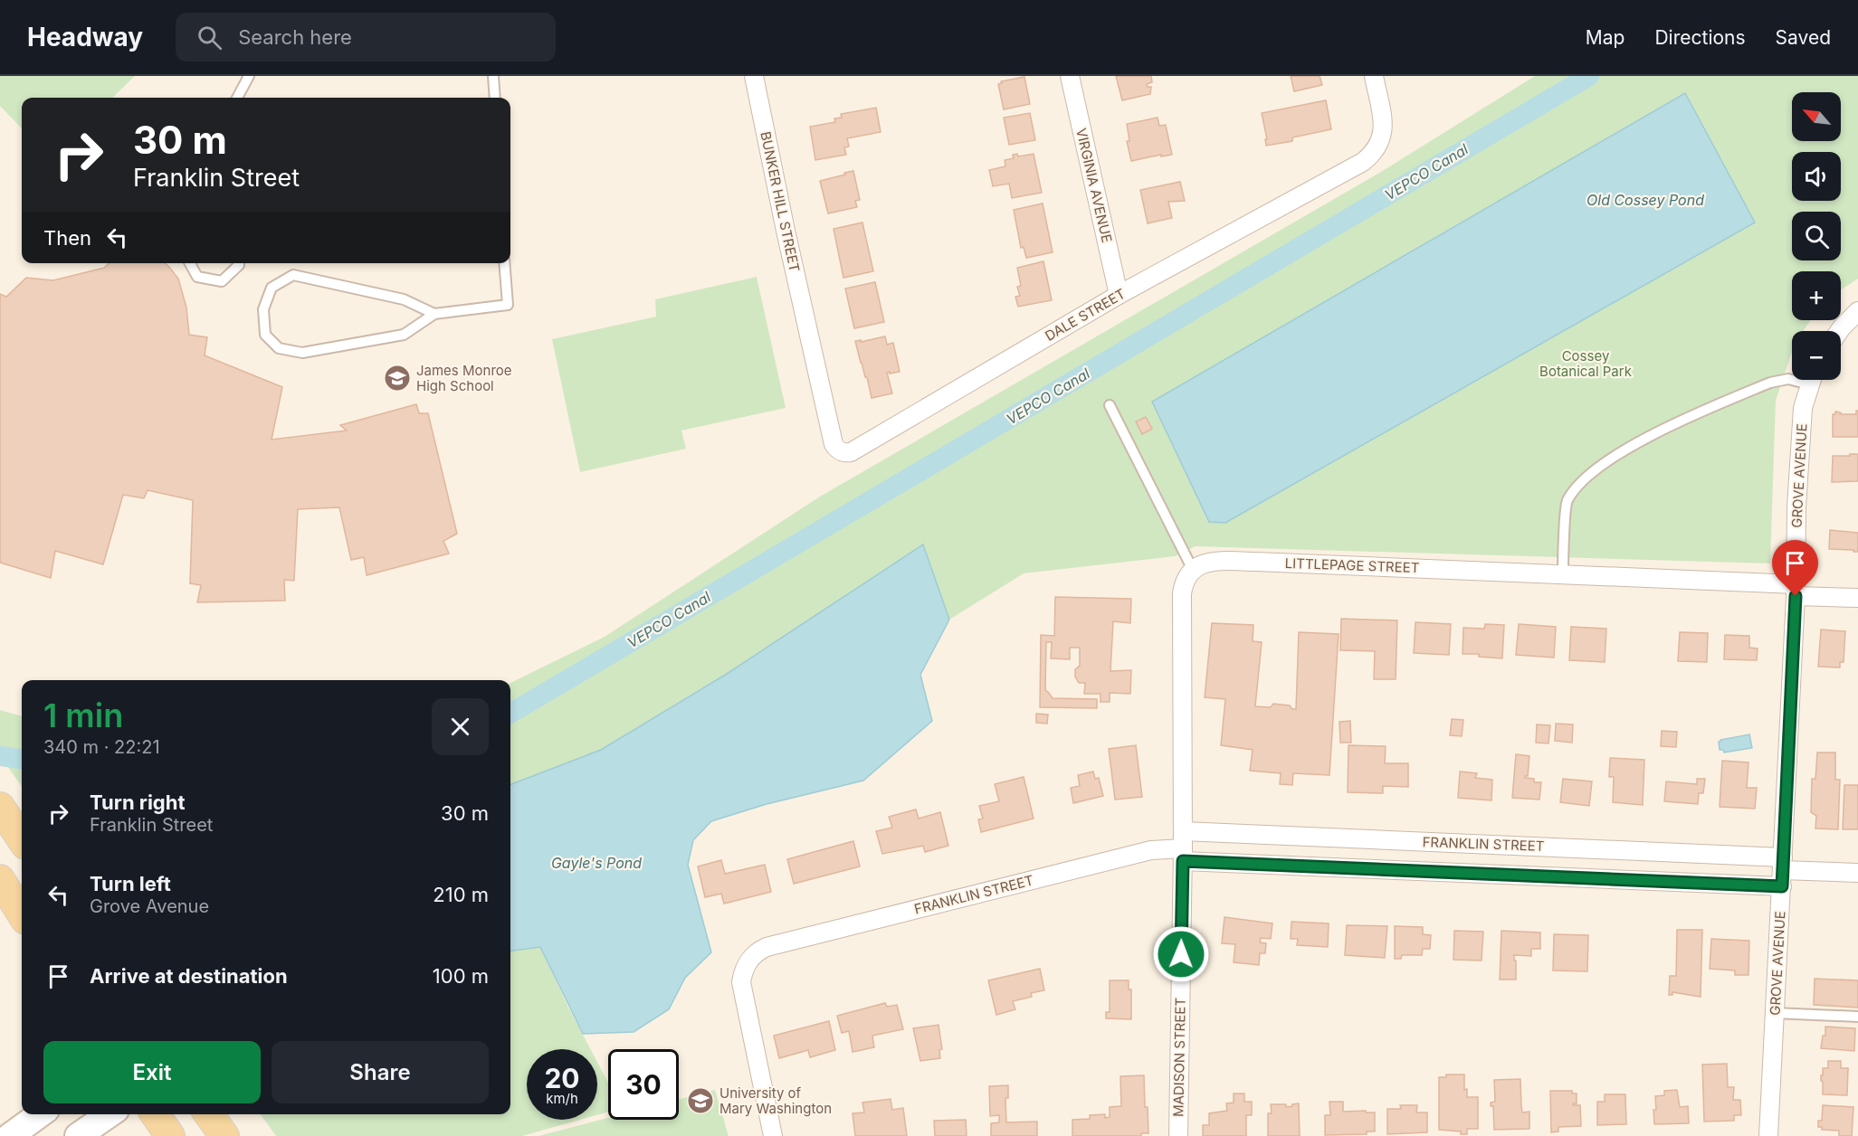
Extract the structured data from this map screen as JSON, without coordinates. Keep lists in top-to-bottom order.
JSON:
{
  "streets": {
    "street": [
      "VIRGINIA AVENUE",
      "BUNKER HILL STREET",
      "DALE STREET",
      "GROVE AVENUE",
      "LITTLEPAGE STREET",
      "FRANKLIN STREET",
      "MADISON STREET"
    ]
  },
  "crossings": [
    ["VIRGINIA AVENUE", "DALE STREET"],
    ["BUNKER HILL STREET", "DALE STREET"],
    ["GROVE AVENUE", "LITTLEPAGE STREET"],
    ["GROVE AVENUE", "FRANKLIN STREET"],
    ["FRANKLIN STREET", "MADISON STREET"]
  ],
  "water": ["VEPCO Canal", "Old Cossey Pond", "Gayle's Pond"],
  "parks": ["Cossey Botanical Park"],
  "places": {
    "school or university": ["James Monroe High School", "University of Mary Washington"]
  },
  "north": "top left",
  "page": {
    "header": "Headway",
    "search": "Search here",
    "nav": ["Map", "Directions", "Saved"],
    "map_buttons": ["+", "−"],
    "turn": ["30 m", "Franklin Street"],
    "then": "Then",
    "heading": ["1 min", "340 m · 22:21"],
    "list": [
      {
        "name": "Turn right",
        "note": "Franklin Street",
        "value": "30 m"
      },
      {
        "name": "Turn left",
        "note": "Grove Avenue",
        "value": "210 m"
      },
      {
        "name": "Arrive at destination",
        "value": "100 m"
      }
    ],
    "buttons": ["Exit", "Share"],
    "speed": "20 km/h",
    "limit": "30"
  }
}
